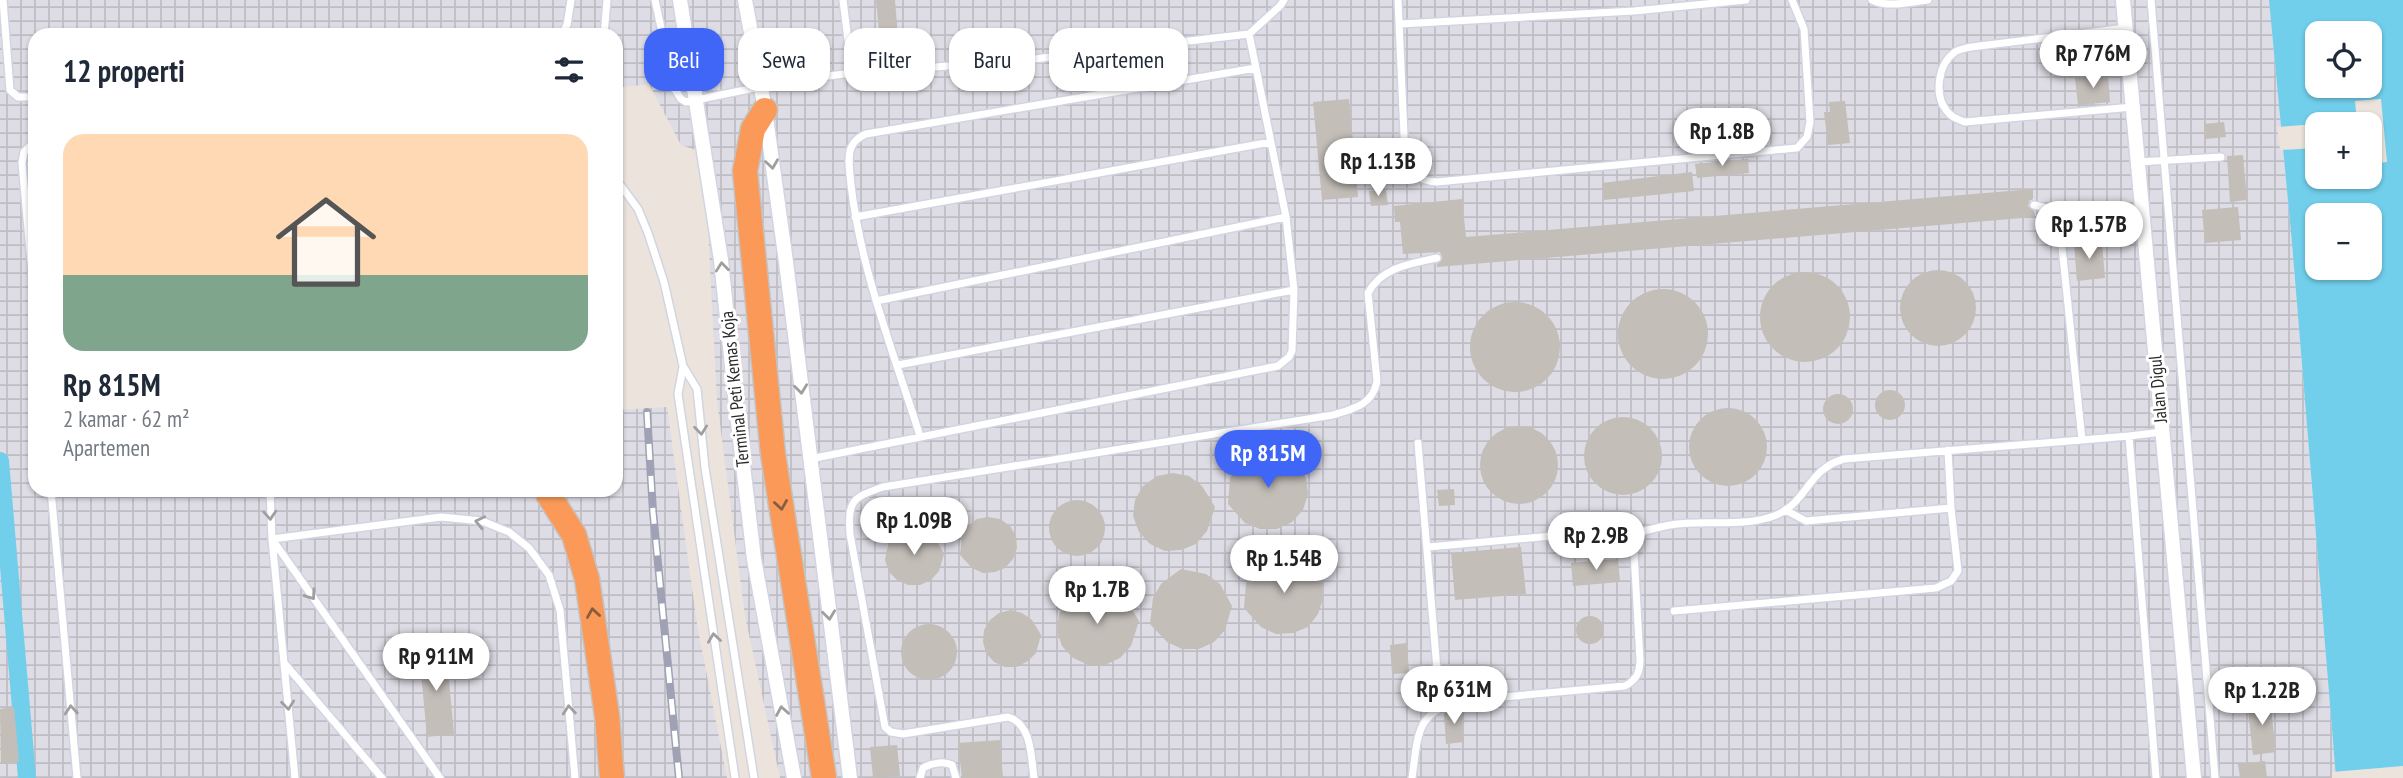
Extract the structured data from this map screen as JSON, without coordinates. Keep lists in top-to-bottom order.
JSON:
{
  "streets": {
    "street": ["Terminal Peti Kemas Koja", "Jalan Digul"]
  },
  "page": {
    "map_buttons": ["+", "−"],
    "chip": [
      "Beli",
      "Sewa",
      "Filter",
      "Baru",
      "Apartemen"
    ],
    "heading": "12 properti",
    "price": [
      "Rp 776M",
      "Rp 1.8B",
      "Rp 1.13B",
      "Rp 1.57B",
      "Rp 815M",
      "Rp 1.09B",
      "Rp 2.9B",
      "Rp 1.54B",
      "Rp 1.7B",
      "Rp 911M",
      "Rp 631M",
      "Rp 1.22B"
    ],
    "list": [
      {
        "name": "Rp 815M",
        "note": "2 kamar · 62 m² · Apartemen"
      }
    ]
  }
}
